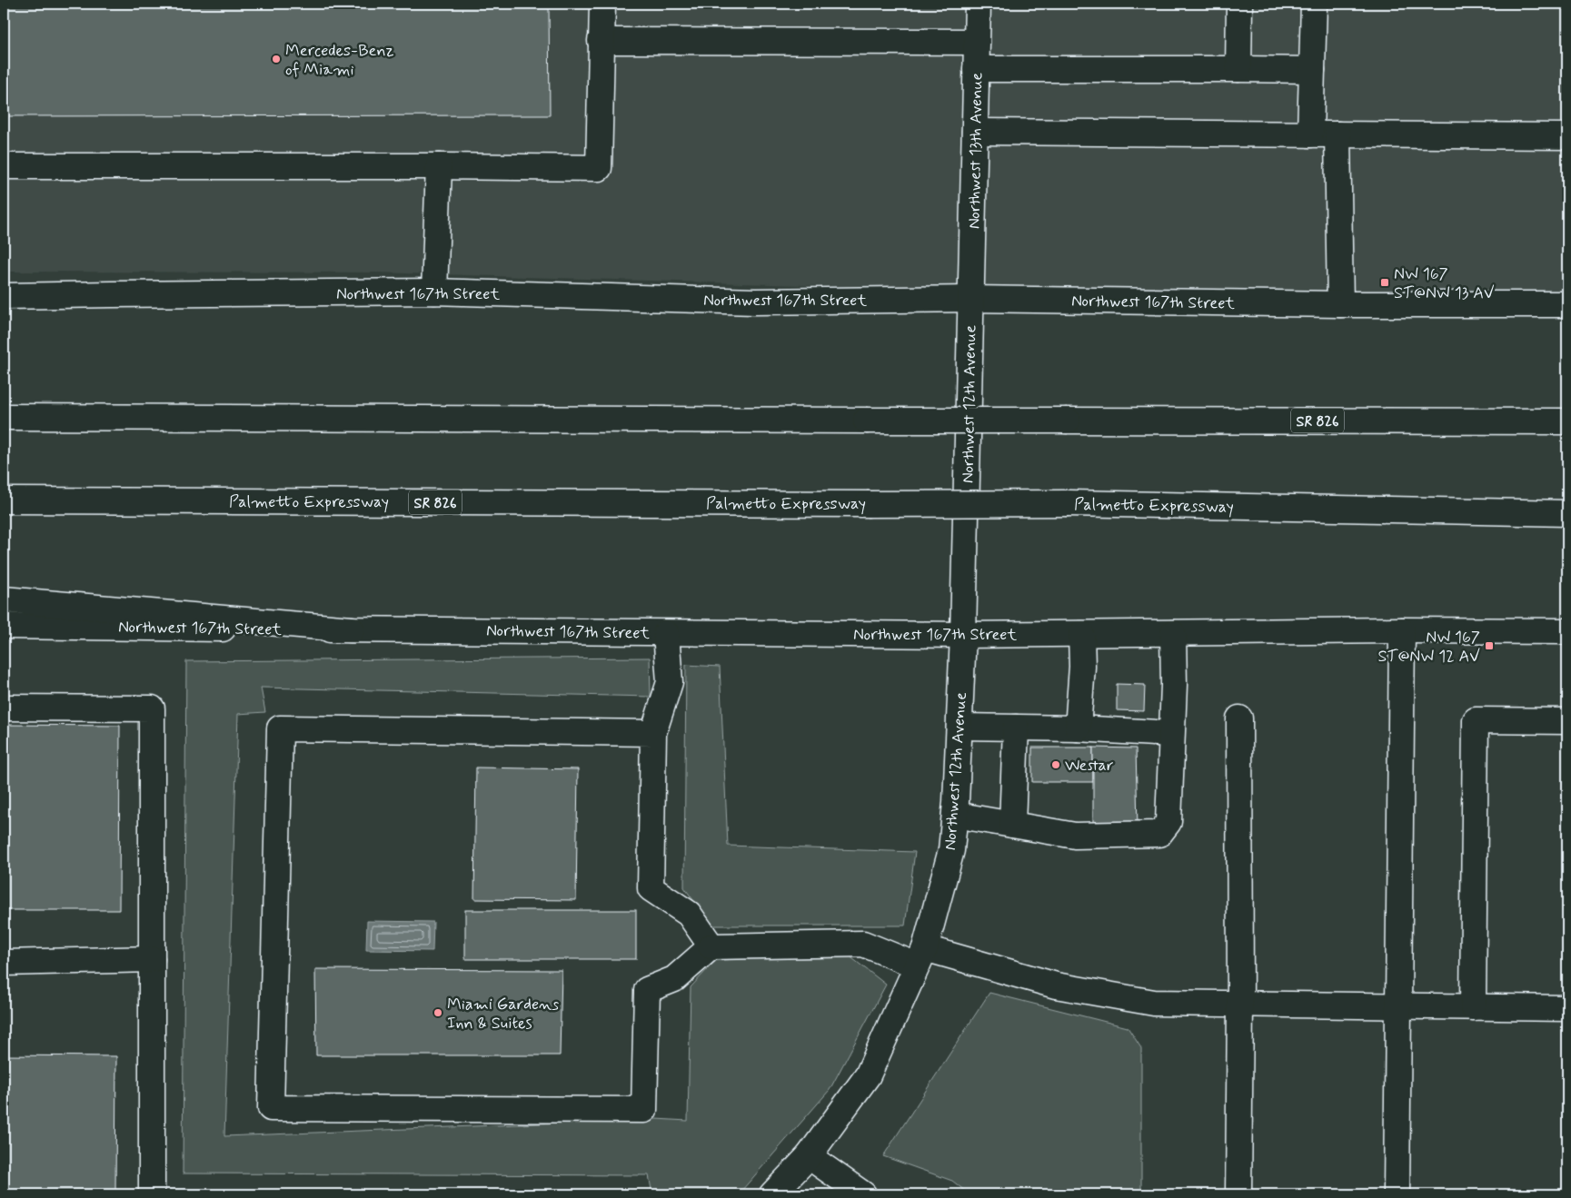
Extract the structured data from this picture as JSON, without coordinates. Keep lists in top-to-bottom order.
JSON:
{
  "streets": {
    "main road": [
      "Northwest 13th Avenue",
      "Northwest 167th Street",
      "Northwest 12th Avenue",
      "SR 826",
      "Palmetto Expressway"
    ]
  },
  "crossings": [
    ["Northwest 13th Avenue", "Northwest 167th Street"],
    ["Northwest 13th Avenue", "Northwest 12th Avenue"],
    ["Northwest 167th Street", "Northwest 12th Avenue"]
  ],
  "places": {
    "other": ["Mercedes-Benz of Miami", "Westar", "Miami Gardens Inn & Suites"],
    "transit": ["NW 167 ST@NW 13 AV", "NW 167 ST@NW 12 AV"]
  }
}
